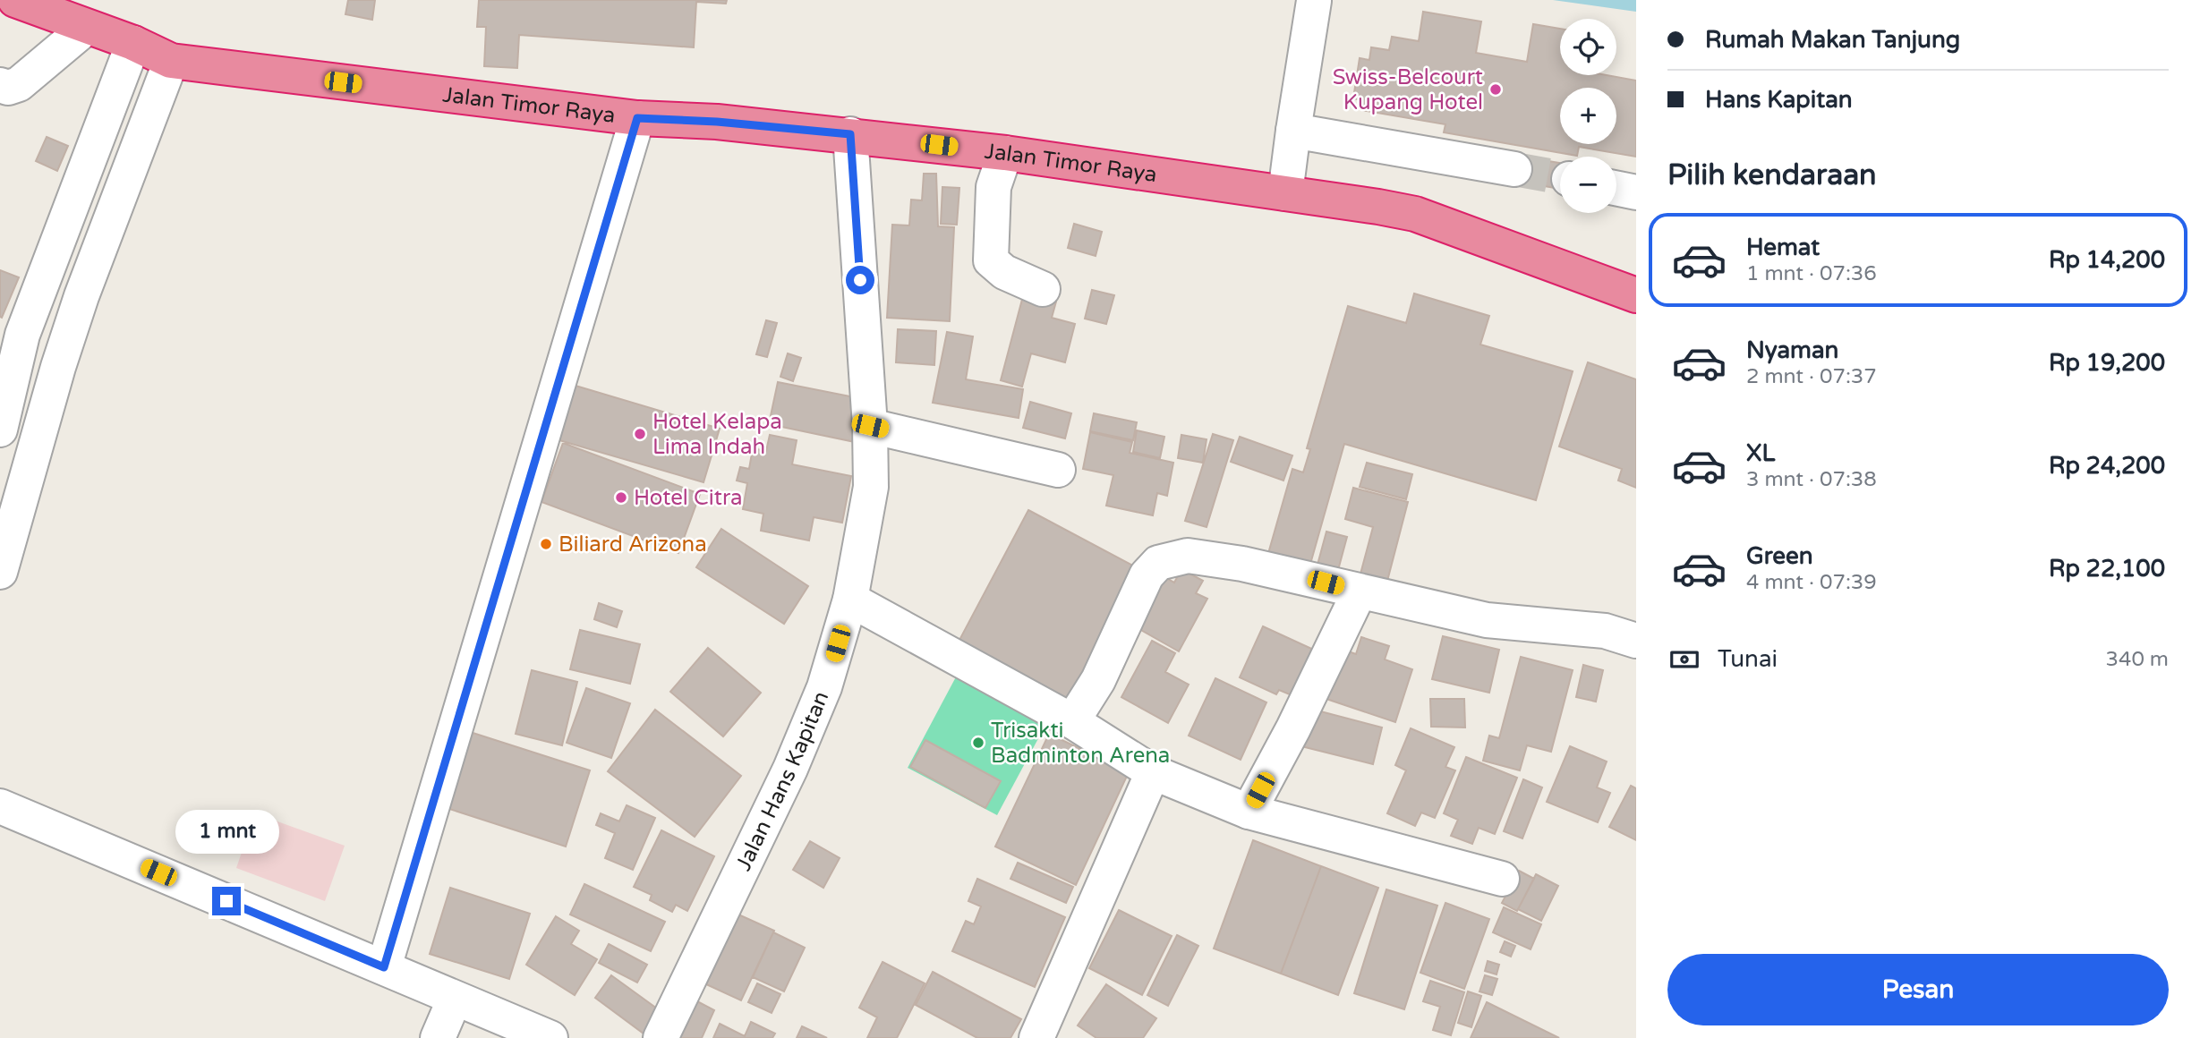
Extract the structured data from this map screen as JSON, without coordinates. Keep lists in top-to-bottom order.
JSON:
{
  "streets": {
    "highway": ["Jalan Timor Raya"],
    "street": ["Jalan Hans Kapitan"]
  },
  "crossings": [
    ["Jalan Timor Raya", "Jalan Hans Kapitan"]
  ],
  "places": [
    "Swiss-Belcourt Kupang Hotel",
    "Hotel Kelapa Lima Indah",
    "Hotel Citra",
    "Biliard Arizona",
    "Trisakti Badminton Arena"
  ],
  "page": {
    "banner": ["Rumah Makan Tanjung", "Hans Kapitan"],
    "map_buttons": ["+", "−"],
    "heading": "Pilih kendaraan",
    "list": [
      {
        "name": "Hemat",
        "note": "1 mnt · 07:36",
        "value": "Rp 14,200"
      },
      {
        "name": "Nyaman",
        "note": "2 mnt · 07:37",
        "value": "Rp 19,200"
      },
      {
        "name": "XL",
        "note": "3 mnt · 07:38",
        "value": "Rp 24,200"
      },
      {
        "name": "Green",
        "note": "4 mnt · 07:39",
        "value": "Rp 22,100"
      }
    ],
    "pay": ["Tunai", "340 m"],
    "bubble": "1 mnt",
    "buttons": "Pesan"
  }
}
